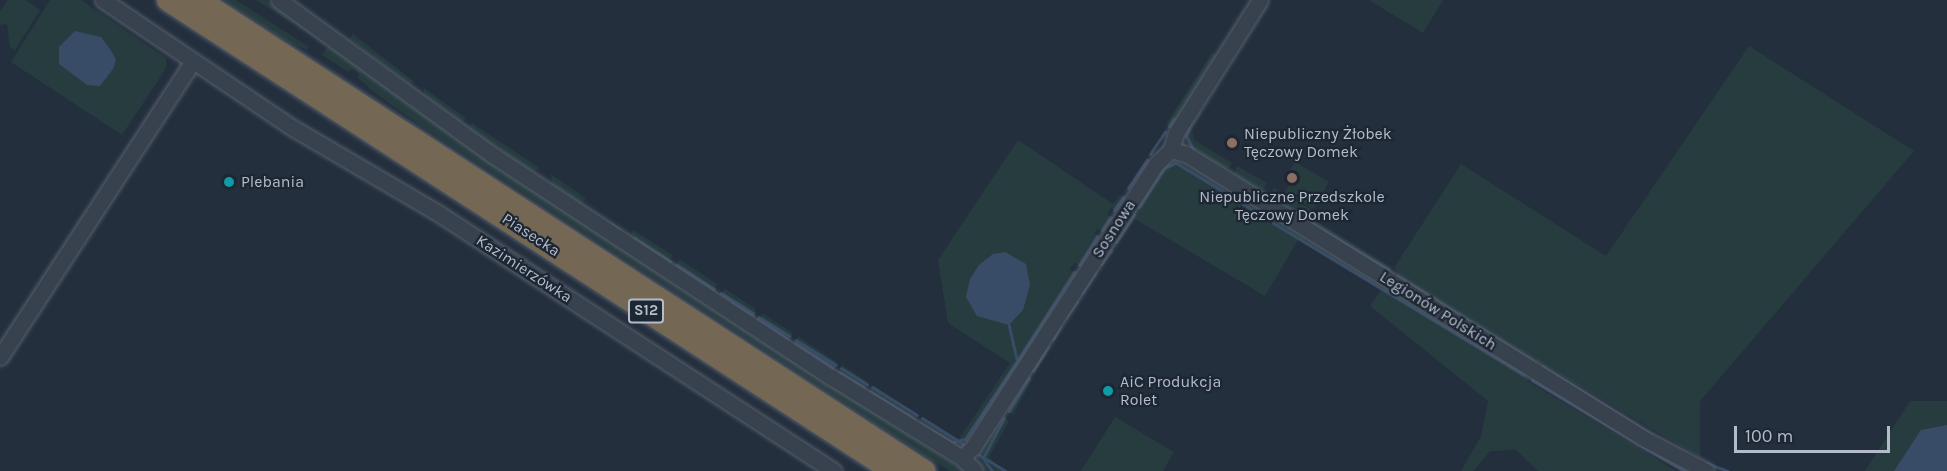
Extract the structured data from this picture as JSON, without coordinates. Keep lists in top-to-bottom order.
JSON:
{
  "streets": {
    "highway": ["Piasecka", "S12"],
    "street": ["Sosnowa", "Kazimierzówka", "Legionów Polskich"]
  },
  "crossings": [
    ["Sosnowa", "Legionów Polskich"]
  ],
  "places": [
    "Niepubliczny Żłobek Tęczowy Domek",
    "Niepubliczne Przedszkole Tęczowy Domek",
    "Plebania",
    "AiC Produkcja Rolet"
  ],
  "scale_bar": "100 m"
}
